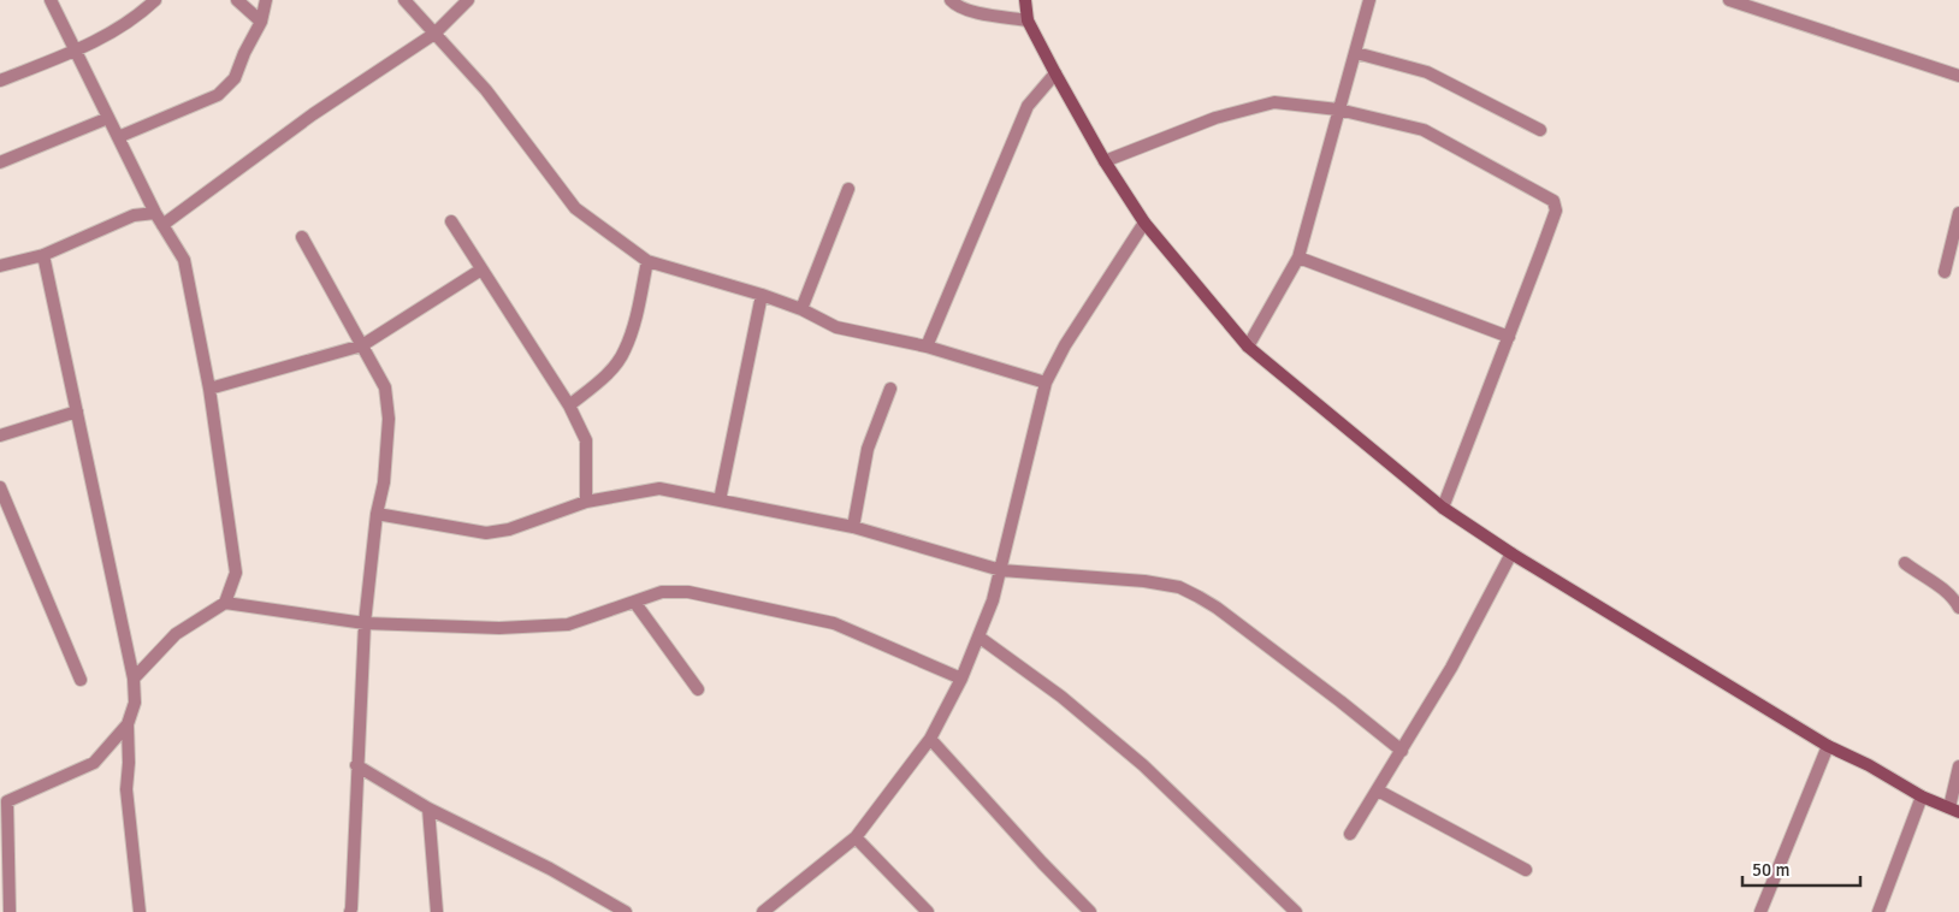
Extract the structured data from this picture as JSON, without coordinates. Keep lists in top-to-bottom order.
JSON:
{
  "scale_bar": "50 m"
}
